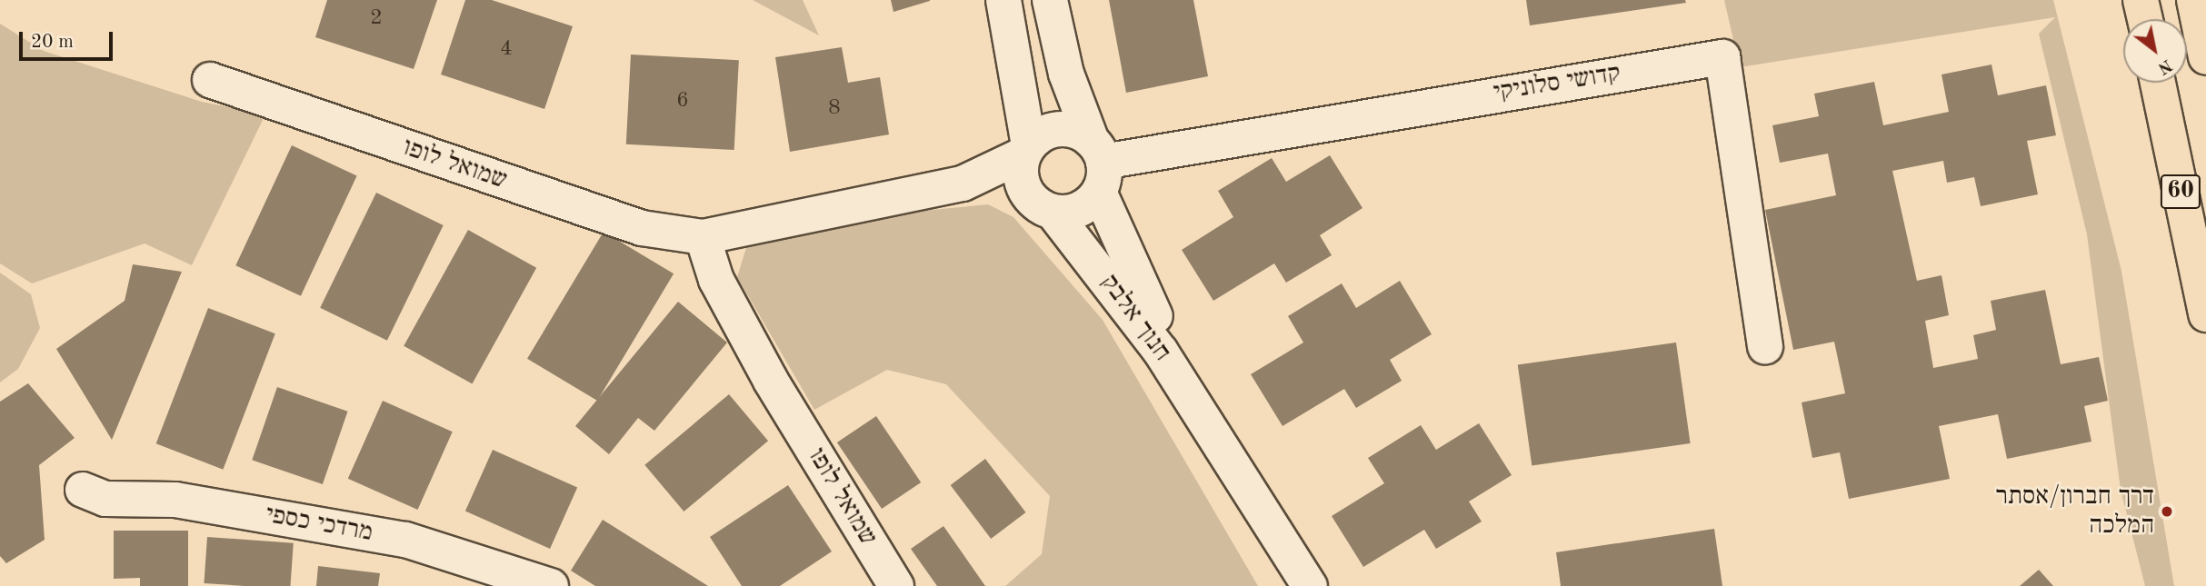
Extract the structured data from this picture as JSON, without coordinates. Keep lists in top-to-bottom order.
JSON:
{
  "streets": {
    "highway": ["60"],
    "street": [
      "קדושי סלוניקי",
      "שמואל לופו",
      "חנוך אלבק",
      "מרדכי כספי"
    ]
  },
  "crossings": [
    ["קדושי סלוניקי", "שמואל לופו"],
    ["קדושי סלוניקי", "חנוך אלבק"],
    ["שמואל לופו", "חנוך אלבק"]
  ],
  "places": ["דרך חברון/אסתר המלכה"],
  "house_numbers": [
    "2",
    "4",
    "6",
    "8"
  ],
  "scale_bar": "20 m",
  "north": "bottom right"
}
